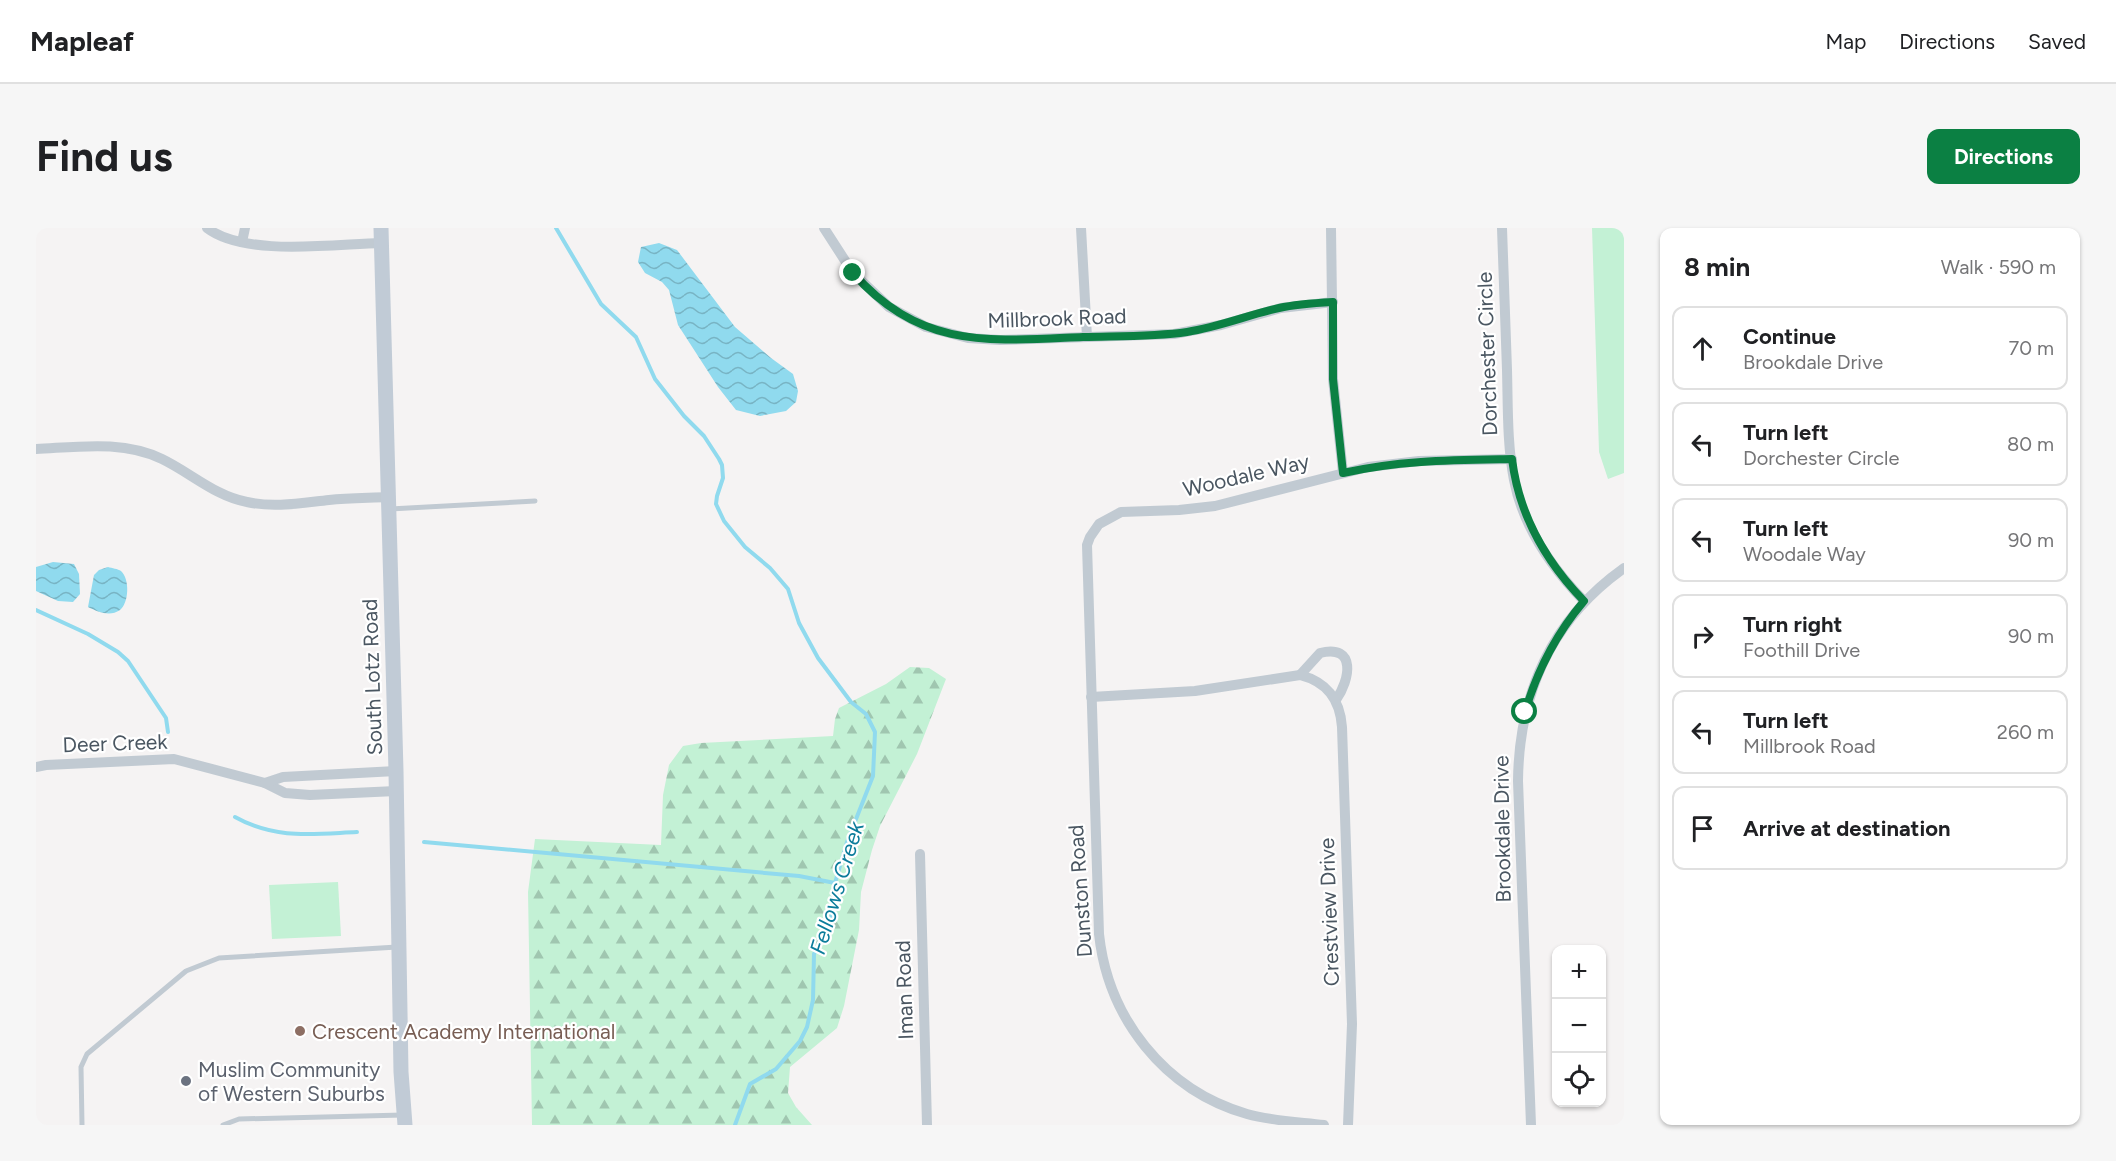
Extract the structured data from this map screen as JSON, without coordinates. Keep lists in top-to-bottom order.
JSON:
{
  "streets": {
    "street": [
      "Millbrook Road",
      "Dorchester Circle",
      "Woodale Way",
      "South Lotz Road",
      "Deer Creek",
      "Brookdale Drive",
      "Dunston Road",
      "Crestview Drive",
      "Iman Road"
    ]
  },
  "crossings": [
    ["Dorchester Circle", "Woodale Way"],
    ["Dorchester Circle", "Brookdale Drive"],
    ["Woodale Way", "Dunston Road"],
    ["South Lotz Road", "Deer Creek"]
  ],
  "water": ["Fellows Creek"],
  "places": ["Crescent Academy International", "Muslim Community of Western Suburbs"],
  "page": {
    "header": "Mapleaf",
    "nav": ["Map", "Directions", "Saved"],
    "buttons": "Directions",
    "title": "Find us",
    "heading": ["8 min", "Walk · 590 m"],
    "list": [
      ["Continue", "Brookdale Drive", "70 m"],
      ["Turn left", "Dorchester Circle", "80 m"],
      ["Turn left", "Woodale Way", "90 m"],
      ["Turn right", "Foothill Drive", "90 m"],
      ["Turn left", "Millbrook Road", "260 m"],
      "Arrive at destination"
    ],
    "map_buttons": ["+", "−"]
  }
}
